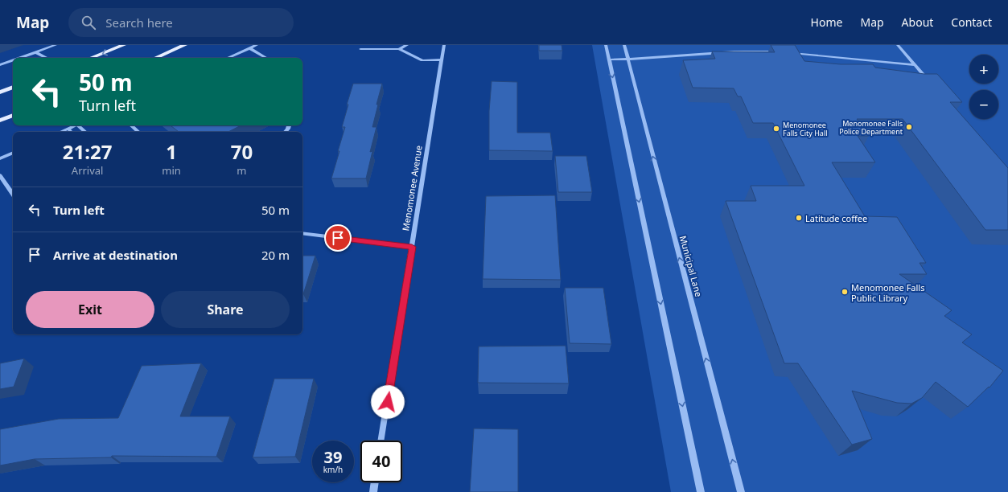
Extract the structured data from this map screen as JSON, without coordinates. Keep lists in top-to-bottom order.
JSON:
{
  "streets": {
    "street": ["Menomonee Avenue", "Municipal Lane"]
  },
  "places": [
    "Menomonee Falls Police Department",
    "Menomonee Falls City Hall",
    "Latitude coffee",
    "Menomonee Falls Public Library"
  ],
  "page": {
    "header": "Map",
    "search": "Search here",
    "nav": [
      "Home",
      "Map",
      "About",
      "Contact"
    ],
    "map_buttons": ["+", "−"],
    "turn": ["50 m", "Turn left"],
    "eta": [
      "21:27",
      "Arrival",
      "1",
      "min",
      "70",
      "m"
    ],
    "list": [
      {
        "name": "Turn left",
        "value": "50 m"
      },
      {
        "name": "Arrive at destination",
        "value": "20 m"
      }
    ],
    "buttons": ["Exit", "Share"],
    "speed": "39 km/h",
    "limit": "40"
  }
}
